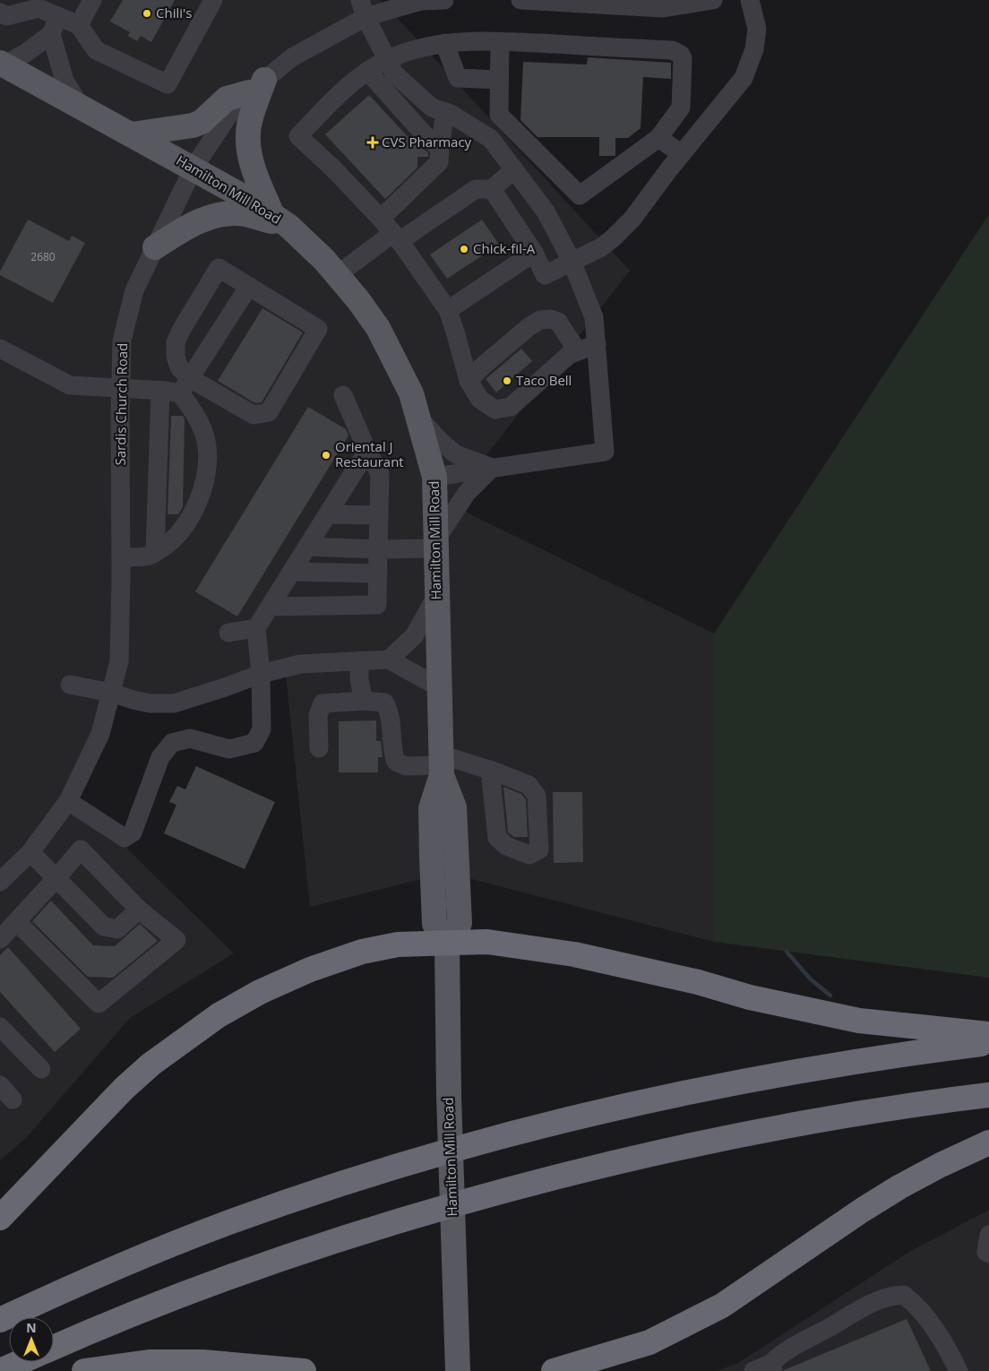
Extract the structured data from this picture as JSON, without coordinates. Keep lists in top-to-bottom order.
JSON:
{
  "streets": {
    "main road": ["Hamilton Mill Road"],
    "street": ["Sardis Church Road"]
  },
  "crossings": [
    ["Hamilton Mill Road", "Sardis Church Road"]
  ],
  "places": {
    "other": [
      "Chili's",
      "Chick-fil-A",
      "Taco Bell",
      "Oriental J Restaurant"
    ],
    "health": ["CVS Pharmacy"]
  },
  "house_numbers": ["2680"],
  "north": "top"
}
